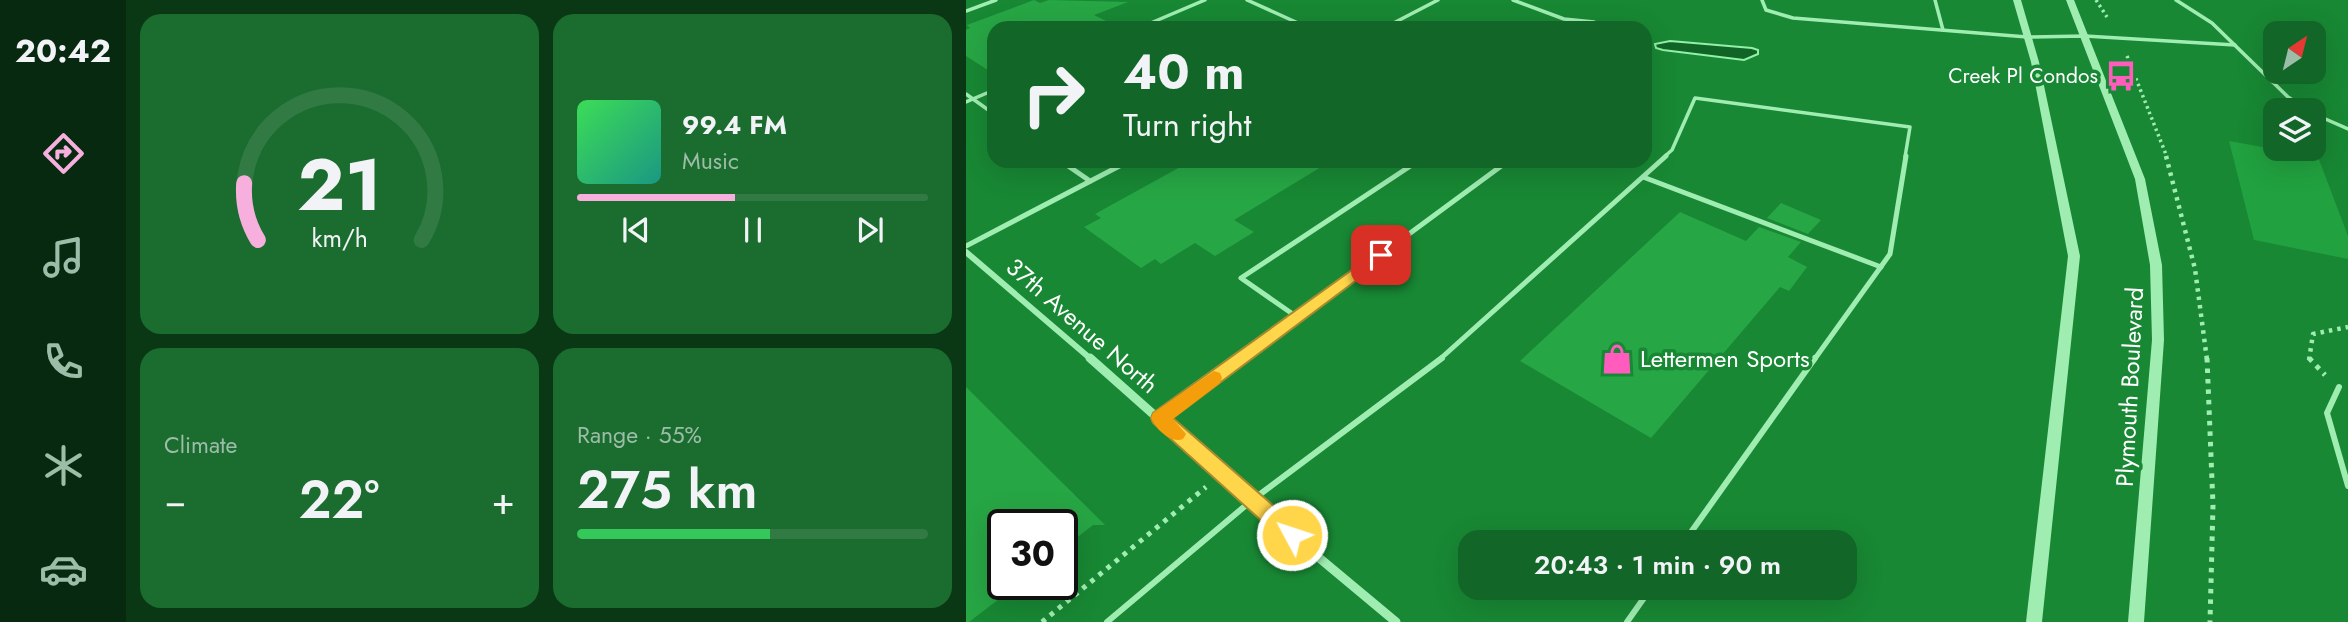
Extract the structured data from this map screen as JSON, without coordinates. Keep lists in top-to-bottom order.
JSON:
{
  "streets": {
    "street": ["37th Avenue North", "Plymouth Boulevard"]
  },
  "places": {
    "bus stop": ["Creek Pl Condos"],
    "shop": ["Lettermen Sports"]
  },
  "north": "top right",
  "page": {
    "tabs": "20:42",
    "turn": ["40 m", "Turn right"],
    "song": ["99.4 FM", "Music"],
    "tile": [
      "Climate",
      ["Range · 55%", "275 km"]
    ],
    "heat": ["−", "22°", "+"],
    "limit": "30",
    "trip": "20:43 · 1 min · 90 m",
    "gauge": ["21", "km/h"]
  }
}
